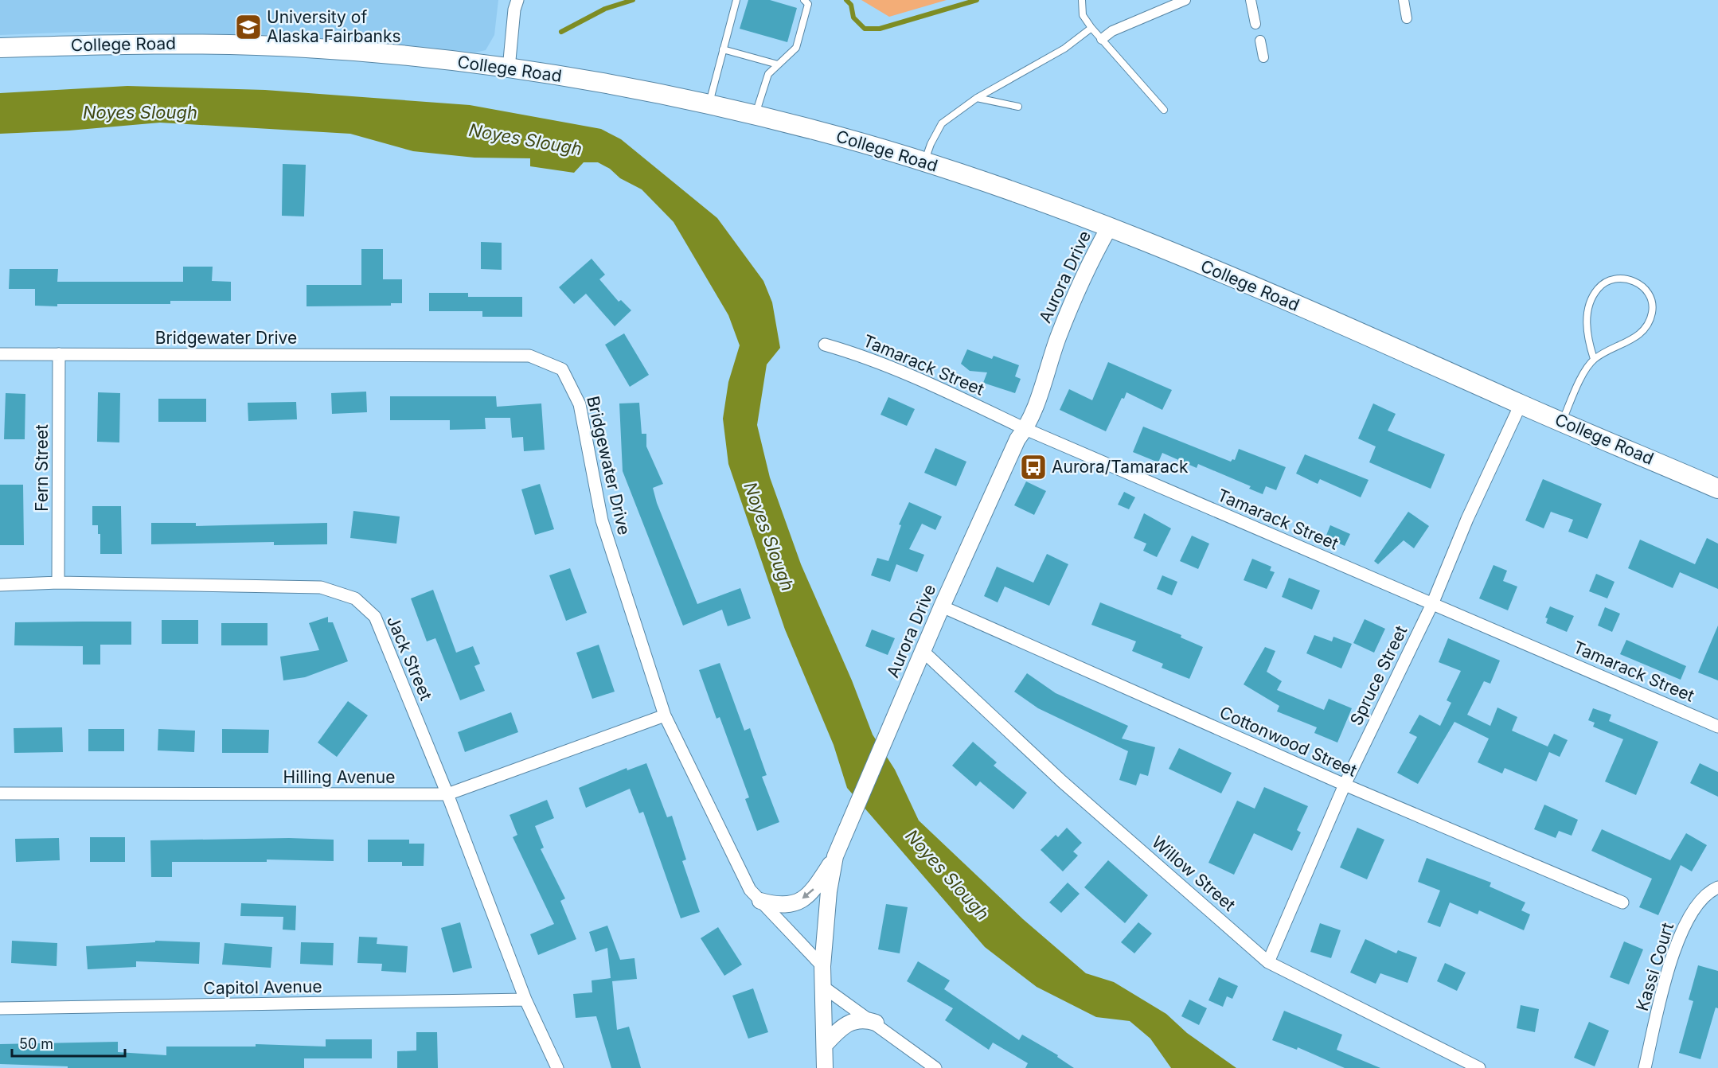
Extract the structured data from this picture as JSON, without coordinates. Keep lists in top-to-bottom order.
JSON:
{
  "streets": {
    "main road": ["College Road"],
    "street": [
      "Aurora Drive",
      "Bridgewater Drive",
      "Tamarack Street",
      "Fern Street",
      "Jack Street",
      "Spruce Street",
      "Cottonwood Street",
      "Hilling Avenue",
      "Willow Street",
      "Kassi Court",
      "Capitol Avenue"
    ]
  },
  "crossings": [
    ["College Road", "Aurora Drive"],
    ["College Road", "Spruce Street"],
    ["Aurora Drive", "Bridgewater Drive"],
    ["Aurora Drive", "Tamarack Street"],
    ["Aurora Drive", "Cottonwood Street"],
    ["Aurora Drive", "Willow Street"],
    ["Bridgewater Drive", "Fern Street"],
    ["Bridgewater Drive", "Hilling Avenue"],
    ["Tamarack Street", "Spruce Street"],
    ["Fern Street", "Jack Street"],
    ["Jack Street", "Hilling Avenue"],
    ["Jack Street", "Capitol Avenue"],
    ["Spruce Street", "Cottonwood Street"],
    ["Spruce Street", "Willow Street"]
  ],
  "water": ["Noyes Slough"],
  "places": {
    "school or university": ["University of Alaska Fairbanks"],
    "bus stop": ["Aurora/Tamarack"]
  },
  "scale_bar": "50 m"
}
